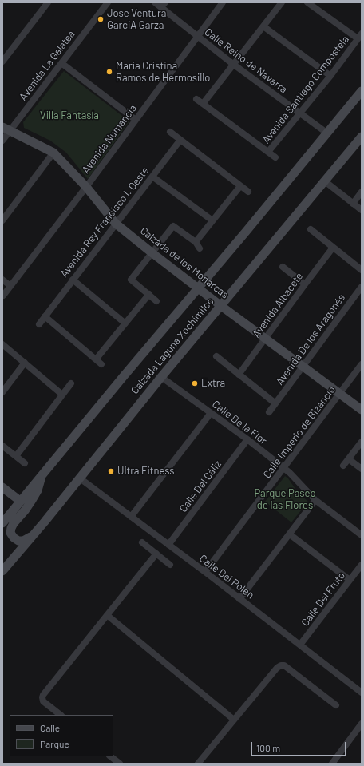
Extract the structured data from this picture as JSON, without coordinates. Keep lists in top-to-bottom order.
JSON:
{
  "streets": {
    "main road": ["Calzada de los Monarcas", "Calzada Laguna Xochimilco"],
    "street": [
      "Calle Reino de Navarra",
      "Avenida La Galatea",
      "Avenida Santiago Compostela",
      "Avenida Numancia",
      "Avenida Rey Francisco I. Oeste",
      "Avenida Albacete",
      "Avenida De los Aragonés",
      "Calle De la Flor",
      "Calle Imperio de Bizancio",
      "Calle Del Cáliz",
      "Calle Del Polen",
      "Calle Del Fruto"
    ]
  },
  "crossings": [
    ["Calle Reino de Navarra", "Avenida Santiago Compostela"],
    ["Calle Reino de Navarra", "Avenida Numancia"],
    ["Calle Reino de Navarra", "Calzada Laguna Xochimilco"],
    ["Avenida La Galatea", "Calzada de los Monarcas"],
    ["Avenida Numancia", "Calzada de los Monarcas"],
    ["Avenida Rey Francisco I. Oeste", "Calzada de los Monarcas"],
    ["Calzada de los Monarcas", "Avenida Albacete"],
    ["Calzada de los Monarcas", "Avenida De los Aragonés"],
    ["Calzada de los Monarcas", "Calzada Laguna Xochimilco"],
    ["Calzada de los Monarcas", "Calle Imperio de Bizancio"],
    ["Calzada Laguna Xochimilco", "Calle De la Flor"],
    ["Calzada Laguna Xochimilco", "Calle Del Polen"],
    ["Calle De la Flor", "Calle Imperio de Bizancio"],
    ["Calle De la Flor", "Calle Del Cáliz"],
    ["Calle Imperio de Bizancio", "Calle Del Polen"],
    ["Calle Del Cáliz", "Calle Del Polen"],
    ["Calle Del Polen", "Calle Del Fruto"]
  ],
  "parks": ["Villa Fantasía", "Parque Paseo de las Flores"],
  "places": [
    "Jose Ventura GarciA Garza",
    "Maria Cristina Ramos de Hermosillo",
    "Extra",
    "Ultra Fitness"
  ],
  "legend": ["Calle", "Parque"],
  "scale_bar": "100 m"
}
